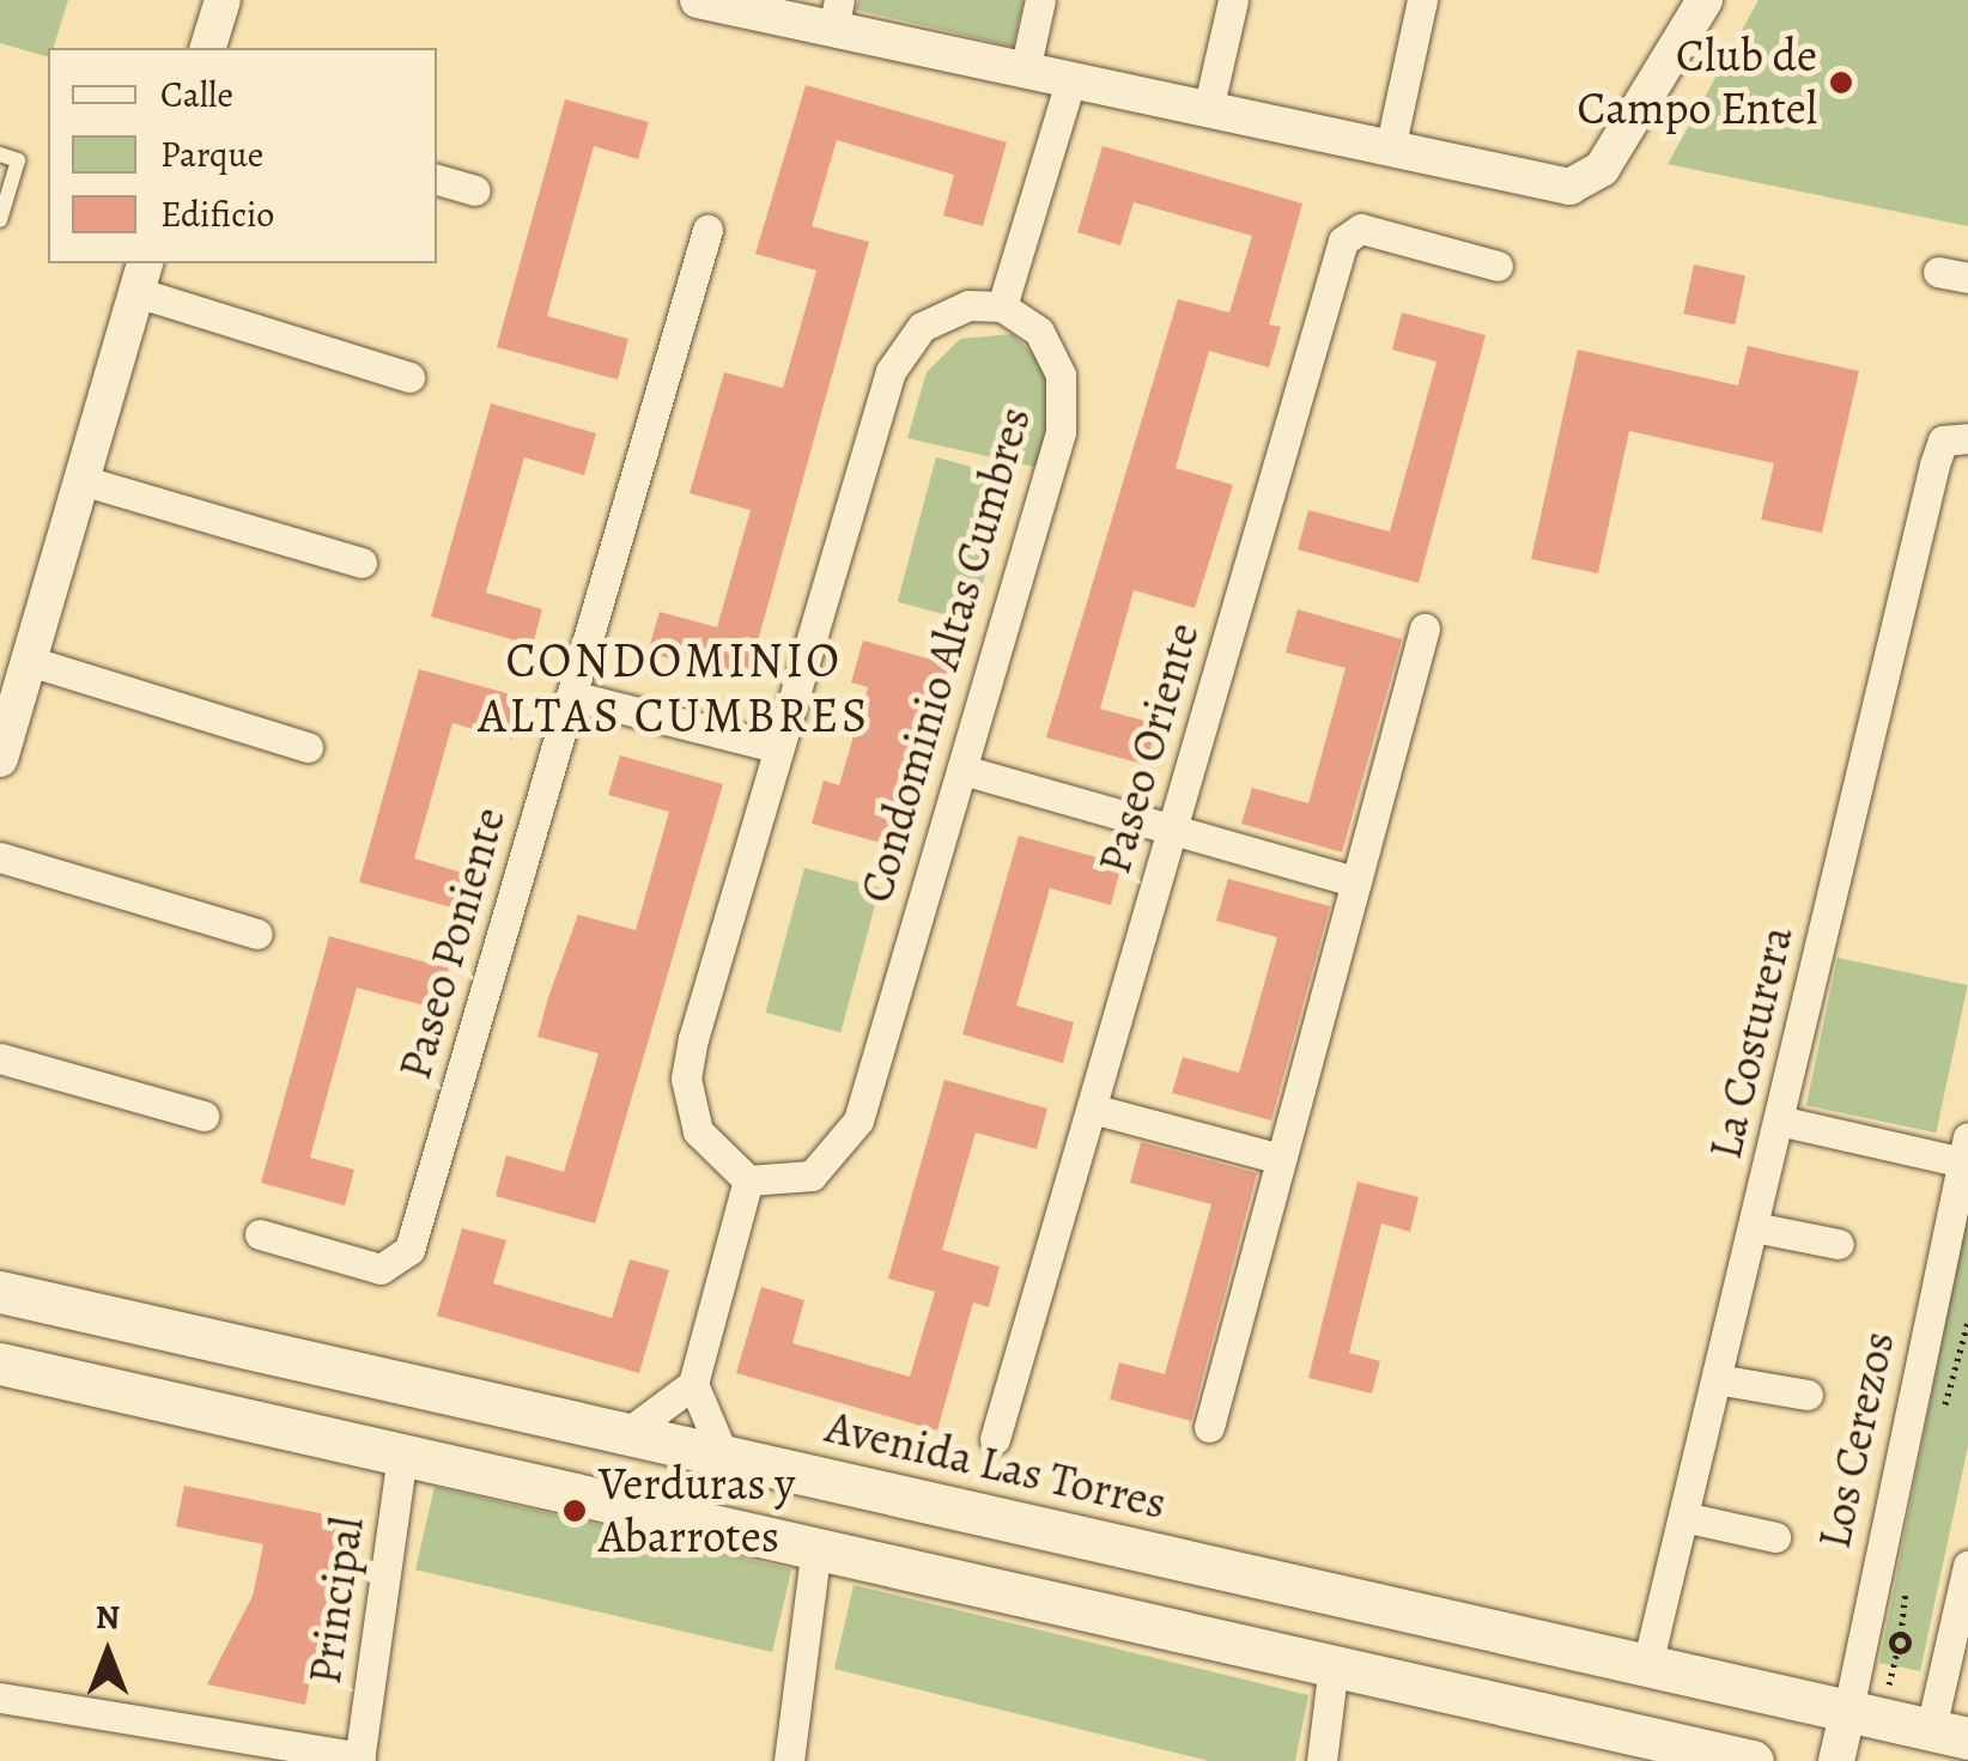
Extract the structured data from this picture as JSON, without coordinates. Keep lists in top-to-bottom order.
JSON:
{
  "streets": {
    "main road": ["Avenida Las Torres"],
    "street": [
      "Condominio Altas Cumbres",
      "Paseo Oriente",
      "Paseo Poniente",
      "La Costurera",
      "Los Cerezos",
      "Principal"
    ]
  },
  "crossings": [
    ["La Costurera", "Avenida Las Torres"],
    ["Los Cerezos", "Avenida Las Torres"]
  ],
  "districts": ["CONDOMINIO ALTAS CUMBRES"],
  "places": ["Club de Campo Entel", "Verduras y Abarrotes"],
  "legend": ["Calle", "Parque", "Edificio"],
  "north": "top"
}
